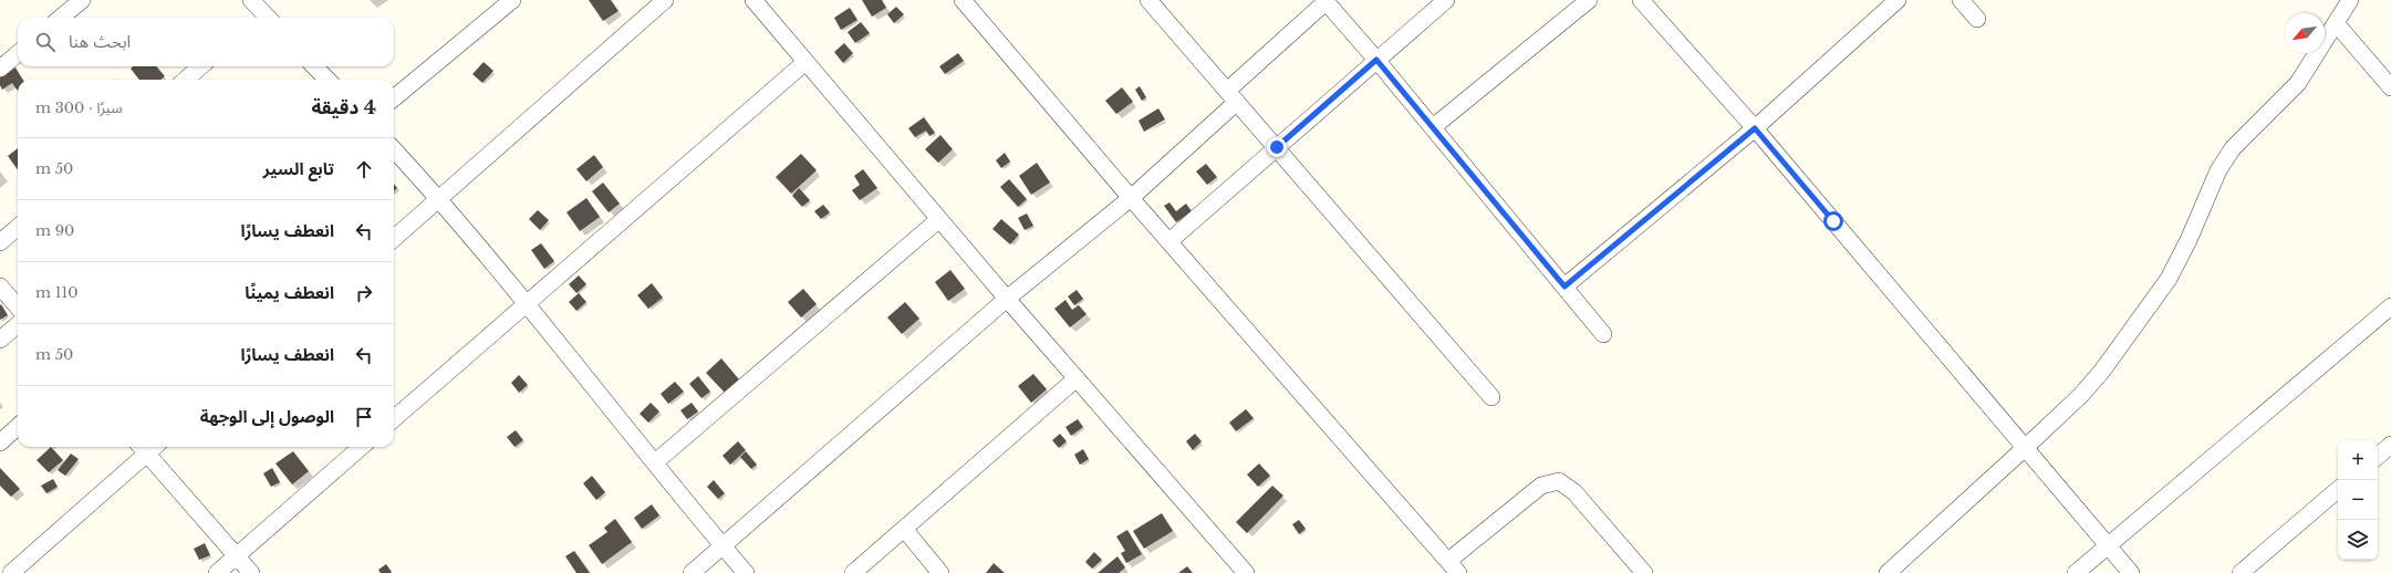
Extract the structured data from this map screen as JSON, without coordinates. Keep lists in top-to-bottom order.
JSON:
{
  "north": "bottom left",
  "page": {
    "search": "ابحث هنا",
    "heading": ["4 دقيقة", "سيرًا · 300 m"],
    "list": [
      ["تابع السير", "50 m"],
      ["انعطف يسارًا", "90 m"],
      ["انعطف يمينًا", "110 m"],
      ["انعطف يسارًا", "50 m"],
      "الوصول إلى الوجهة"
    ],
    "map_buttons": ["+", "−"]
  }
}
